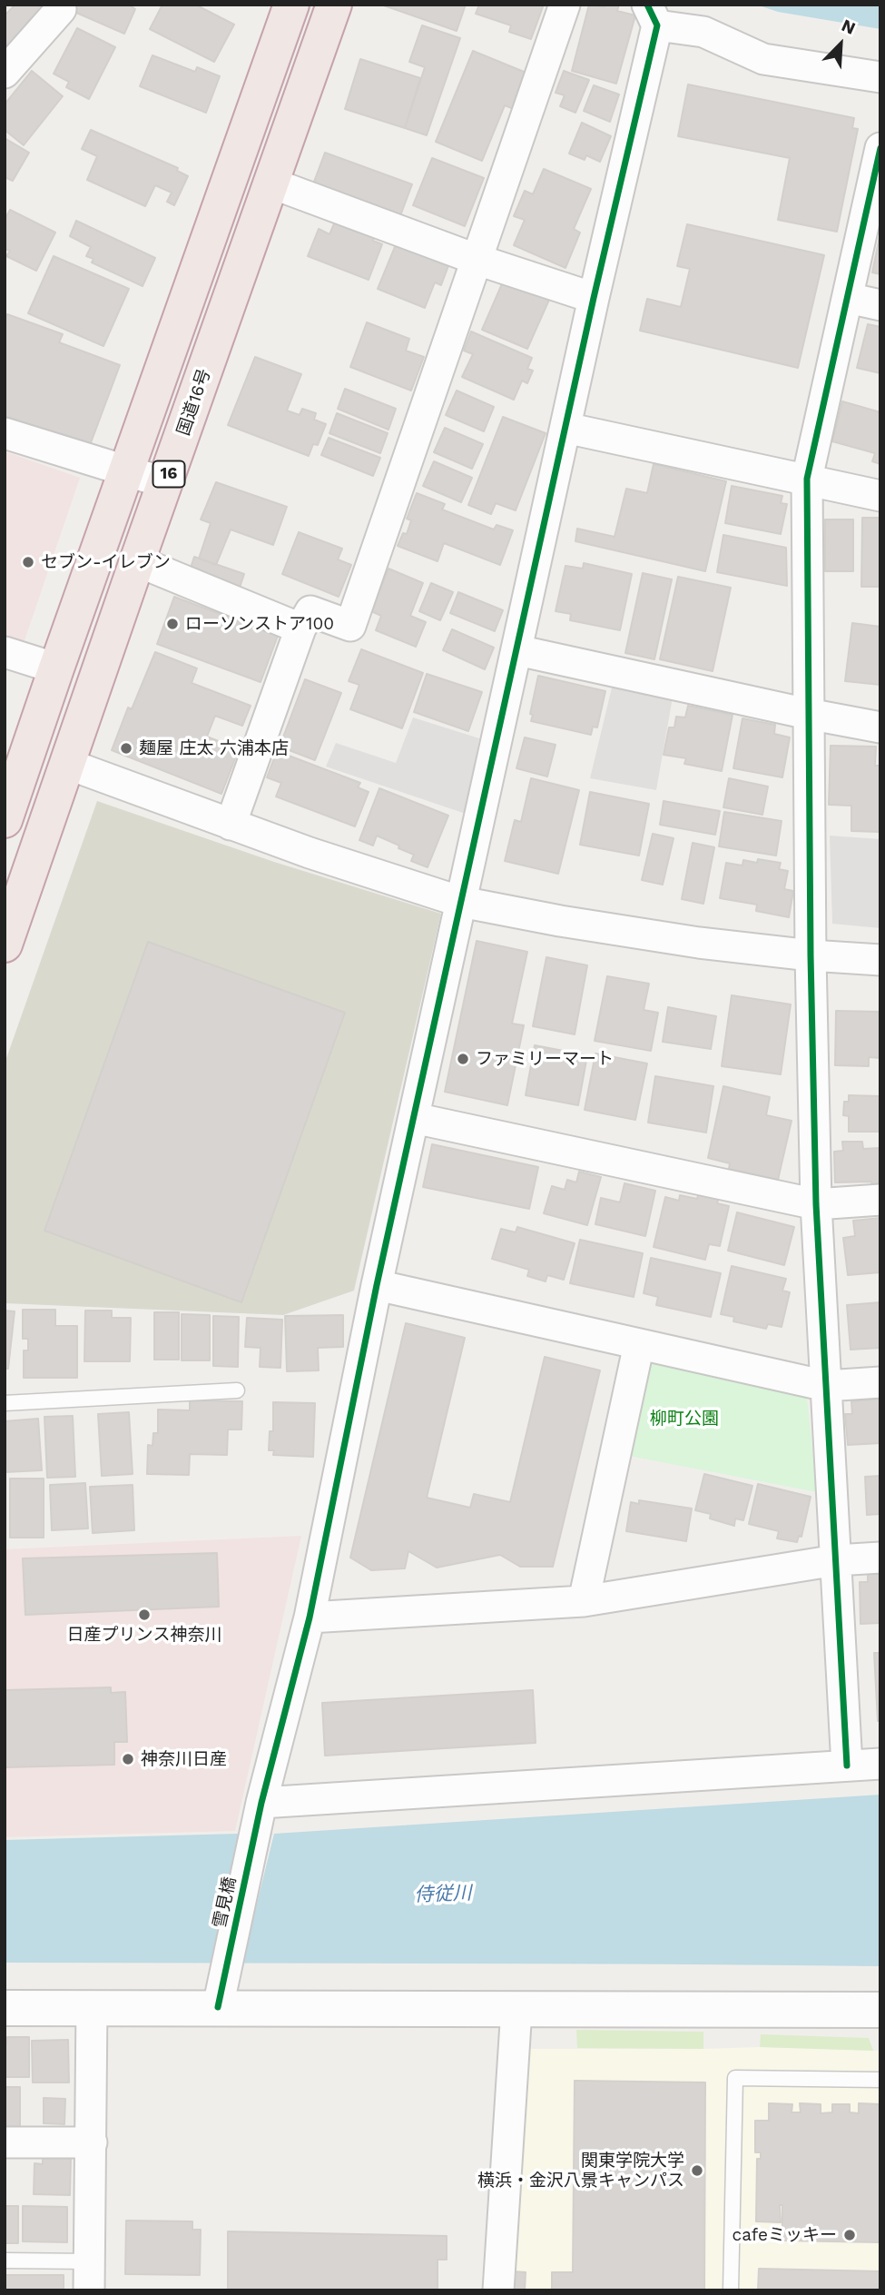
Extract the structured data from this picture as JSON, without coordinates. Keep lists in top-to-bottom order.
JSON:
{
  "streets": {
    "highway": ["国道16号", "16"],
    "street": ["雪見橋"]
  },
  "water": ["侍従川"],
  "parks": ["柳町公園"],
  "places": [
    "セブン-イレブン",
    "ローソンストア100",
    "麺屋 庄太 六浦本店",
    "ファミリーマート",
    "日産プリンス神奈川",
    "神奈川日産",
    "関東学院大学 横浜・金沢八景キャンパス",
    "cafeミッキー"
  ],
  "north": "top right"
}
